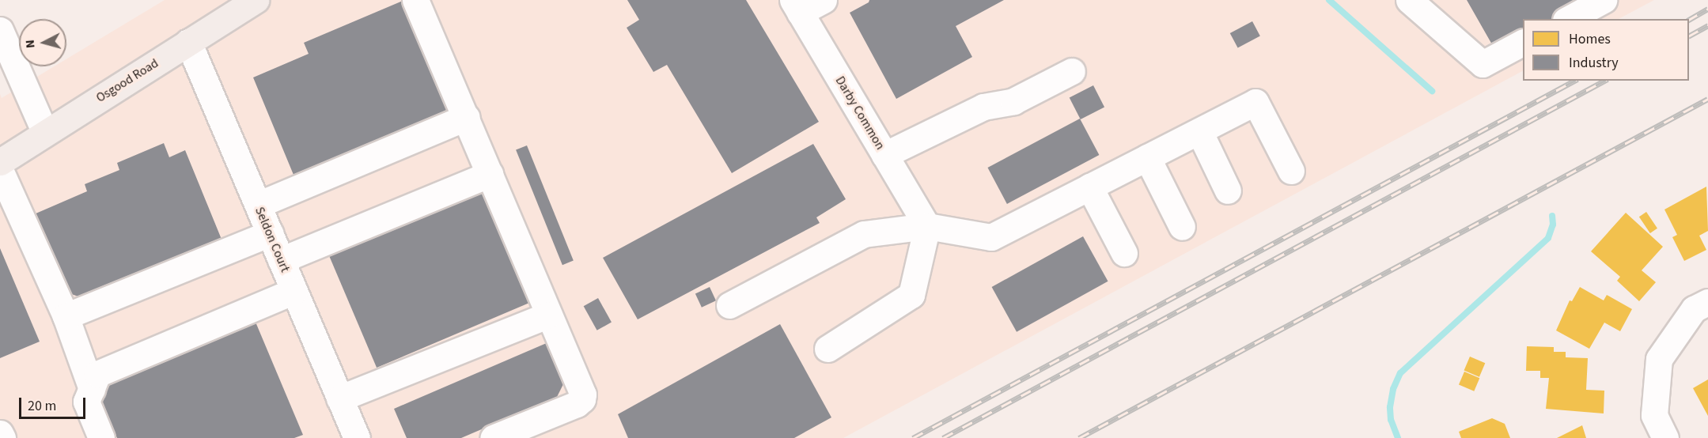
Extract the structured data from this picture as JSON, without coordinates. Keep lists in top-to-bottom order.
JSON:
{
  "streets": {
    "main road": ["Osgood Road"],
    "street": ["Darby Common", "Seldon Court"]
  },
  "crossings": [
    ["Osgood Road", "Seldon Court"]
  ],
  "legend": ["Homes", "Industry"],
  "scale_bar": "20 m",
  "north": "left"
}
